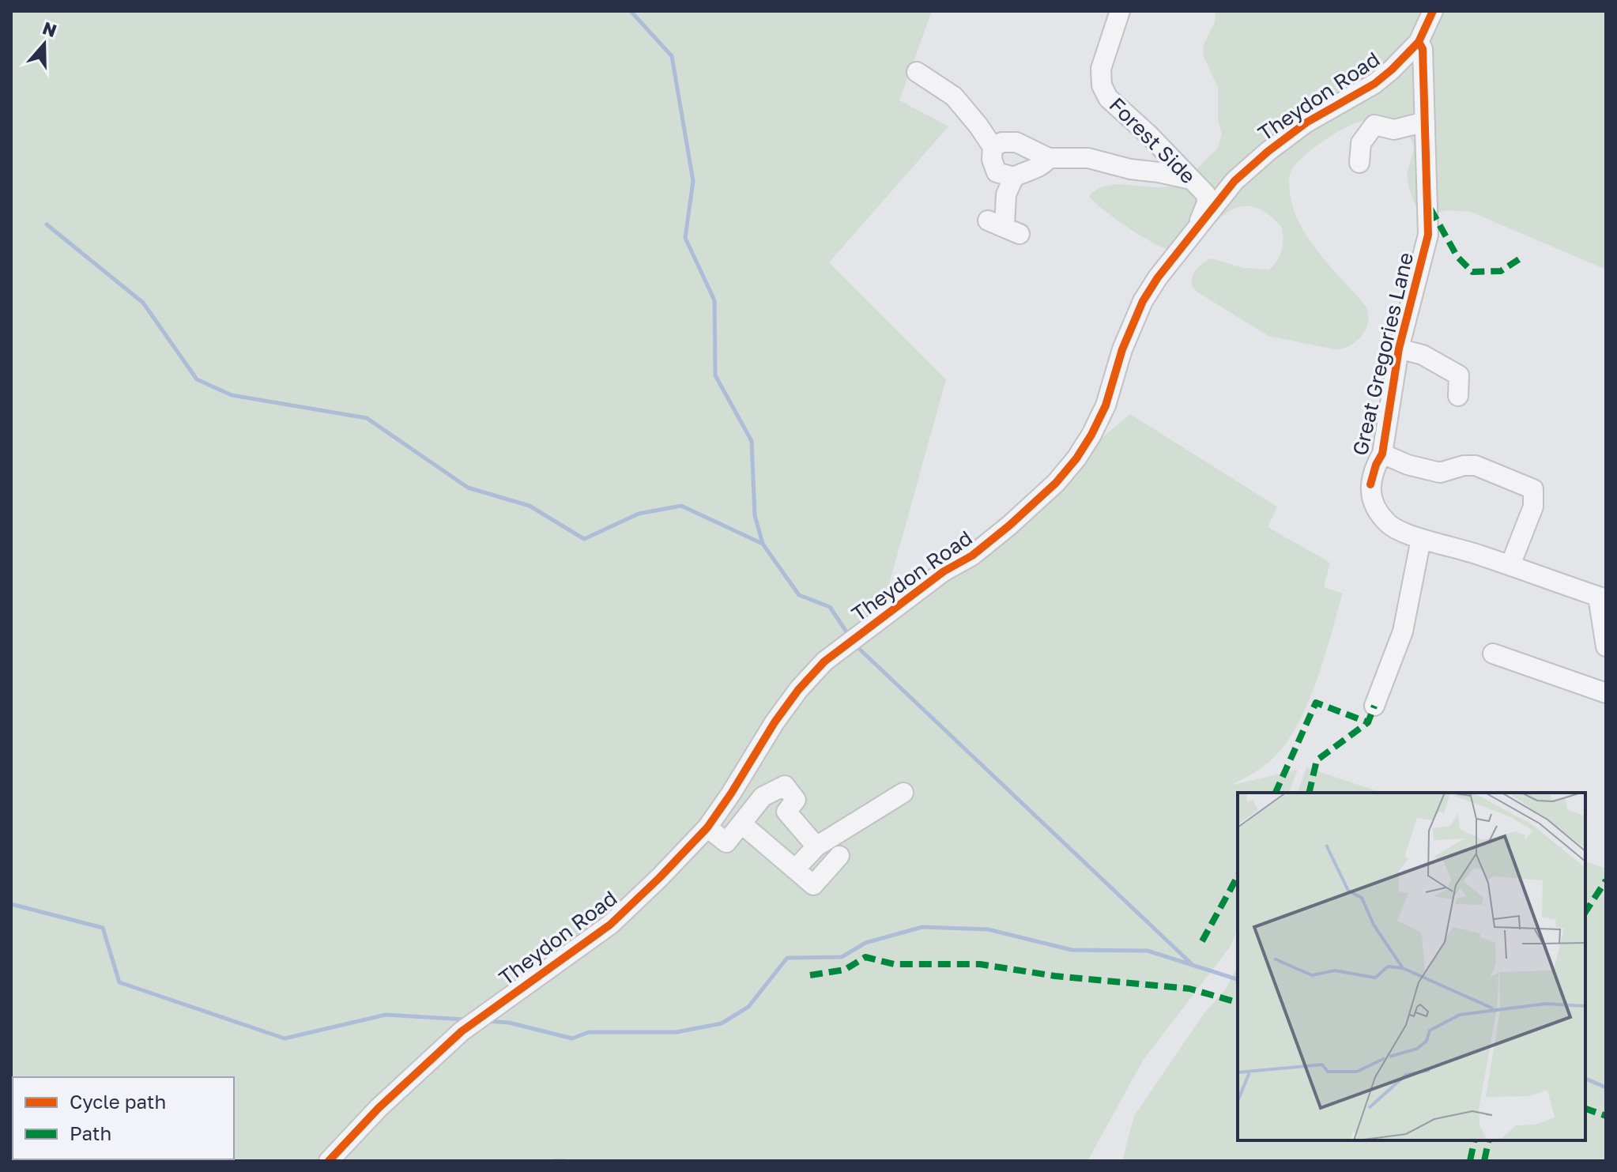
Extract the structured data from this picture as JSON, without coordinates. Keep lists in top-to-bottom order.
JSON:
{
  "streets": {
    "street": ["Theydon Road", "Forest Side", "Great Gregories Lane"]
  },
  "crossings": [
    ["Theydon Road", "Forest Side"],
    ["Theydon Road", "Great Gregories Lane"]
  ],
  "legend": ["Cycle path", "Path"],
  "north": "top"
}
